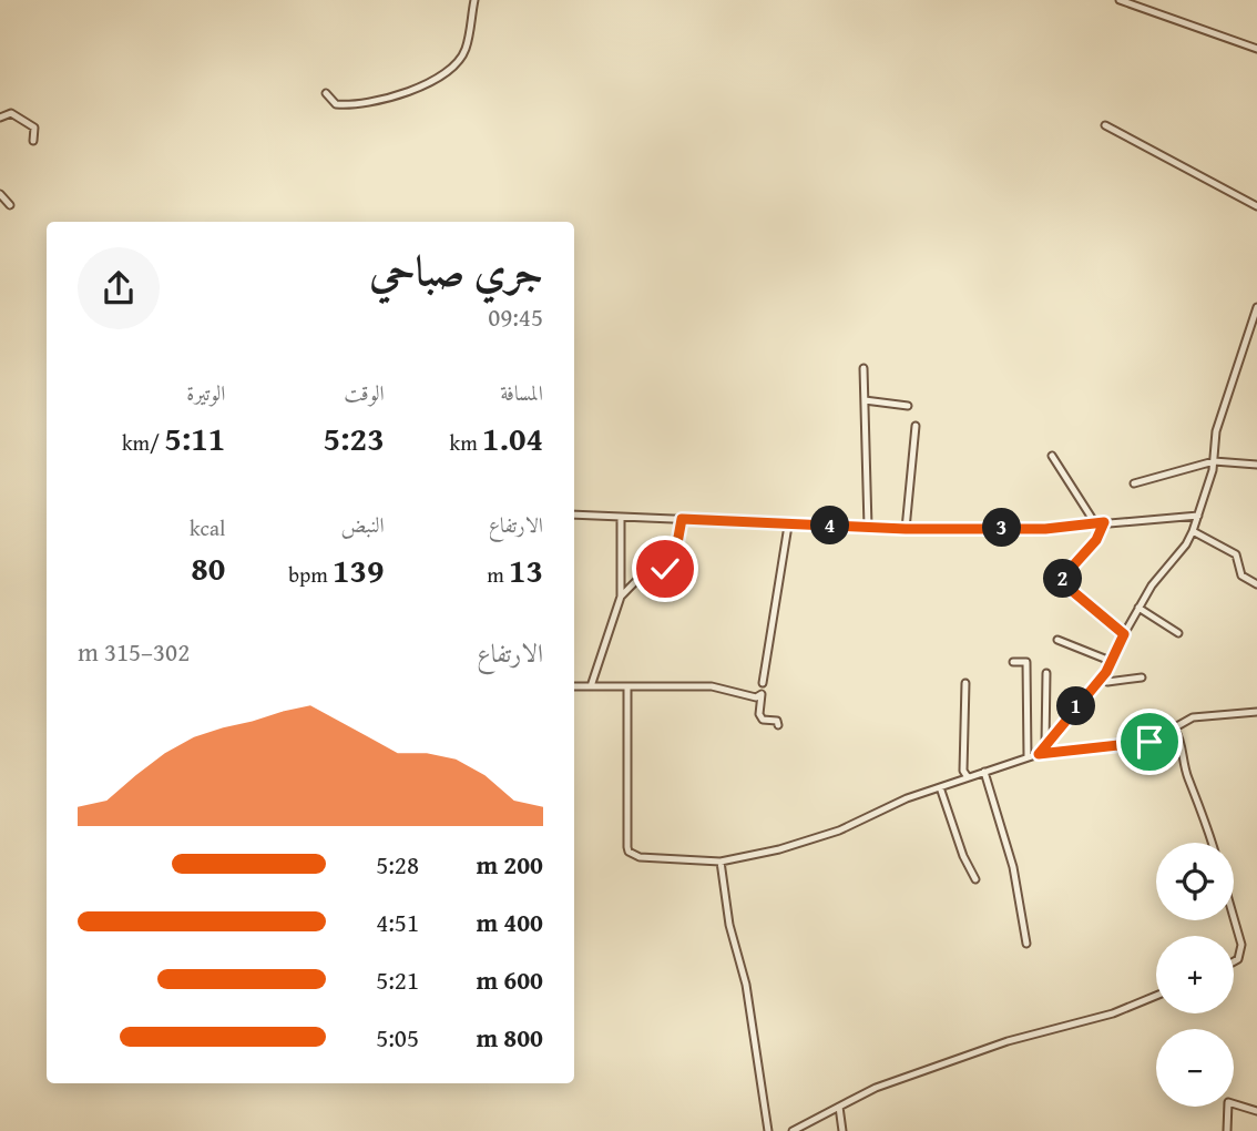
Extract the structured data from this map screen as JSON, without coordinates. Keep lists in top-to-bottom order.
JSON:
{
  "page": {
    "heading": ["جري صباحي", "09:45"],
    "stats": [
      ["المسافة", "1.04 km"],
      ["الوقت", "5:23"],
      ["الوتيرة", "5:11 /km"],
      ["الارتفاع", "13 m"],
      ["النبض", "139 bpm"],
      ["kcal", "80"]
    ],
    "pins": [
      "4",
      "3",
      "2",
      "1"
    ],
    "chart": ["الارتفاع", "302–315 m"],
    "list": [
      {
        "name": "200 m",
        "note": "5:28"
      },
      {
        "name": "400 m",
        "note": "4:51"
      },
      {
        "name": "600 m",
        "note": "5:21"
      },
      {
        "name": "800 m",
        "note": "5:05"
      }
    ],
    "map_buttons": ["+", "−"]
  }
}
